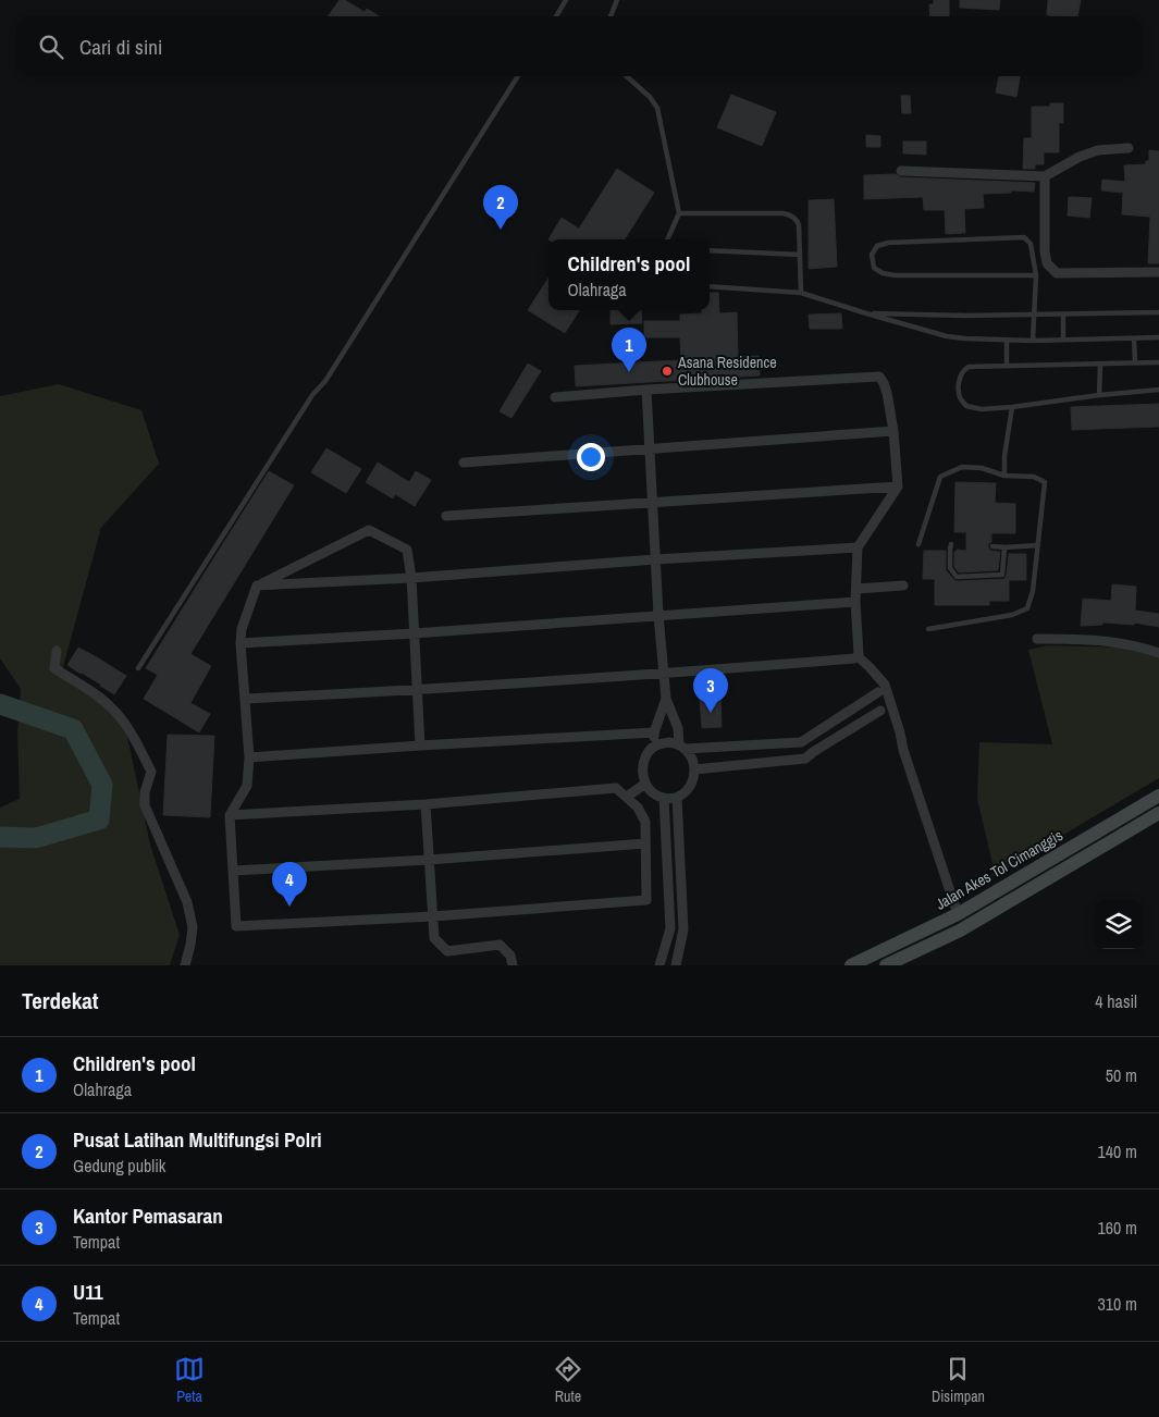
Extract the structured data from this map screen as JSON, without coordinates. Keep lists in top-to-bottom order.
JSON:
{
  "streets": {
    "main road": ["Jalan Akes Tol Cimanggis"]
  },
  "places": ["Asana Residence Clubhouse"],
  "page": {
    "search": "Cari di sini",
    "pins": [
      "2",
      "1",
      "3",
      "4"
    ],
    "popup": ["Children's pool", "Olahraga"],
    "heading": ["Terdekat", "4 hasil"],
    "list": [
      {
        "mark": "1",
        "name": "Children's pool",
        "note": "Olahraga",
        "value": "50 m"
      },
      {
        "mark": "2",
        "name": "Pusat Latihan Multifungsi Polri",
        "note": "Gedung publik",
        "value": "140 m"
      },
      {
        "mark": "3",
        "name": "Kantor Pemasaran",
        "note": "Tempat",
        "value": "160 m"
      },
      {
        "mark": "4",
        "name": "U11",
        "note": "Tempat",
        "value": "310 m"
      }
    ],
    "nav": ["Peta", "Rute", "Disimpan"]
  }
}
